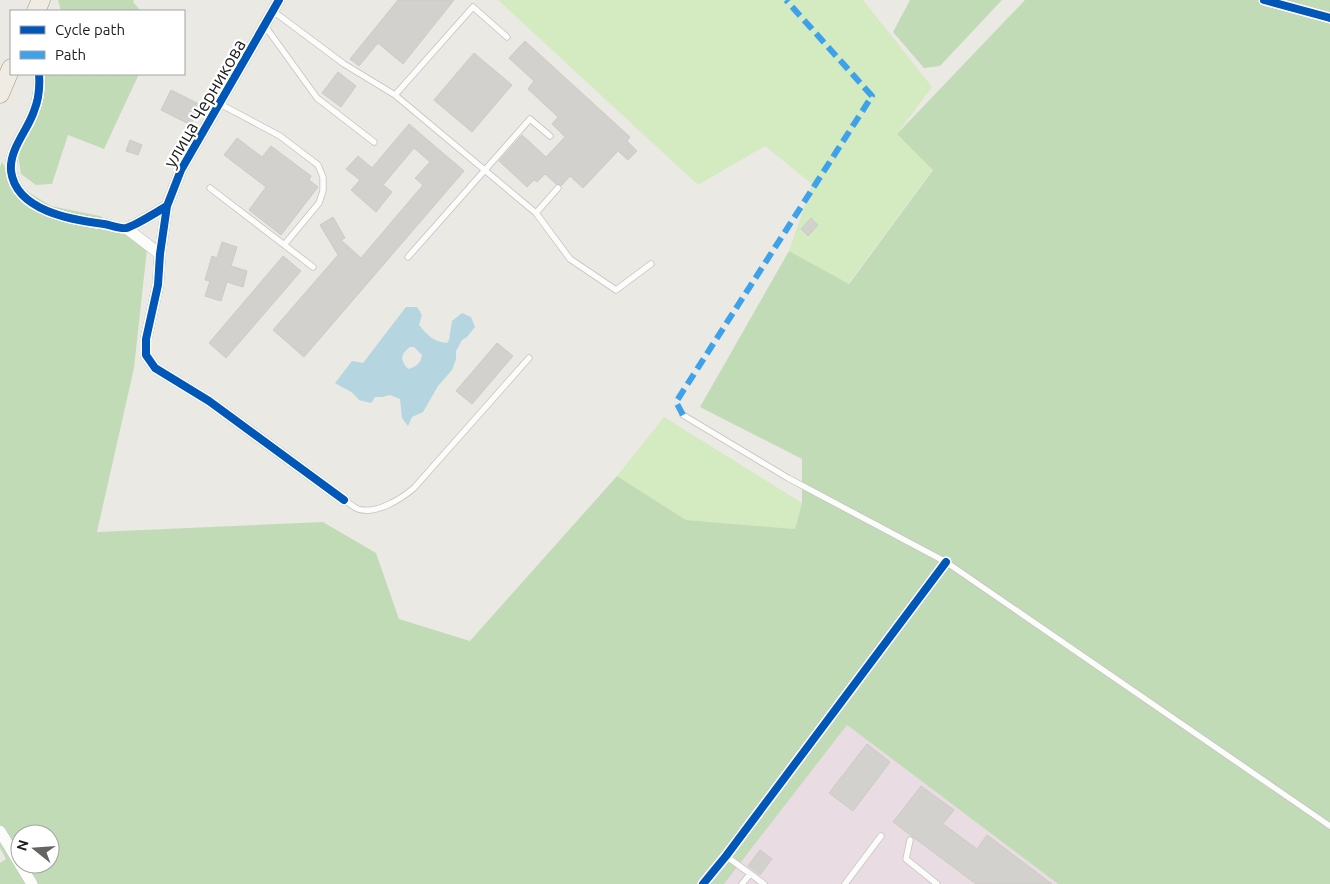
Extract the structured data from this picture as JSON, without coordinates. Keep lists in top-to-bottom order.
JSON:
{
  "streets": {
    "street": ["улица Черникова"]
  },
  "legend": ["Cycle path", "Path"],
  "north": "left"
}
